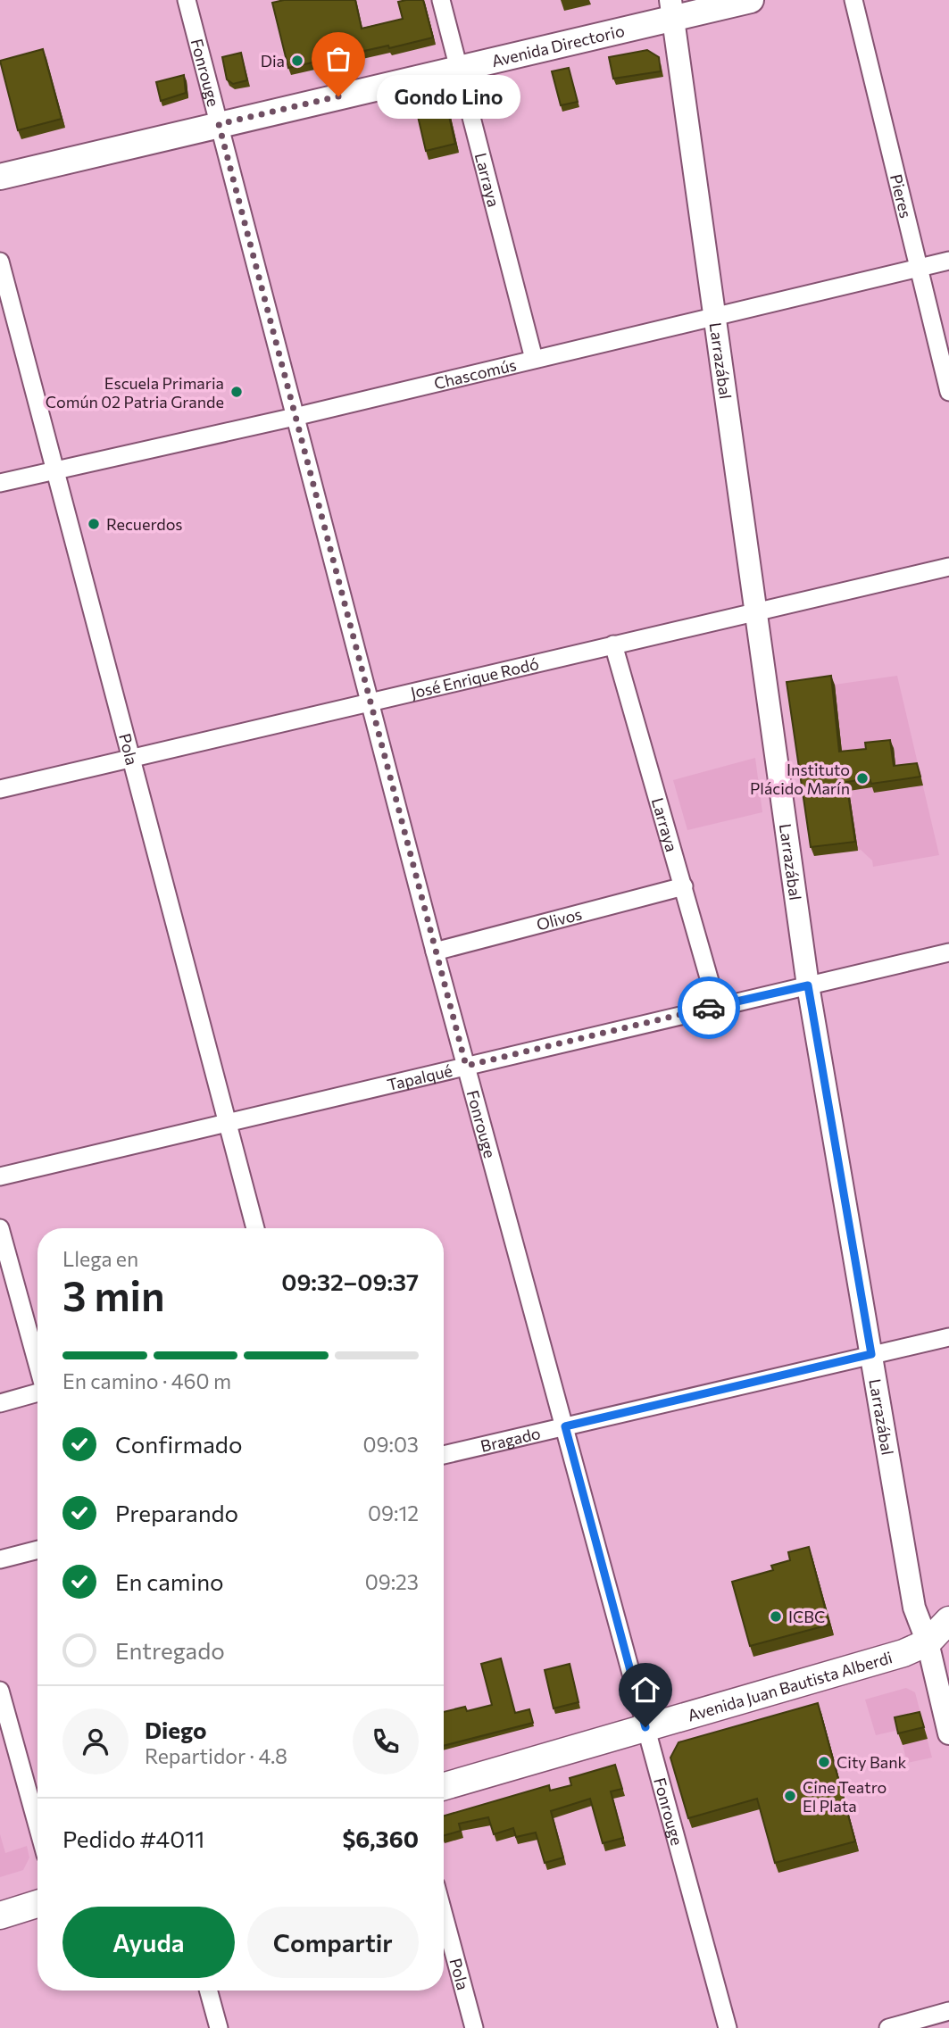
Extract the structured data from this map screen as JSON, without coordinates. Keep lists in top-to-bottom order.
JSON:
{
  "streets": {
    "main road": ["Avenida Directorio", "Avenida Juan Bautista Alberdi"],
    "street": [
      "Fonrouge",
      "Larraya",
      "Pieres",
      "Larrazábal",
      "Chascomús",
      "José Enrique Rodó",
      "Pola",
      "Olivos",
      "Tapalqué",
      "Bragado"
    ]
  },
  "crossings": [
    ["Avenida Directorio", "Fonrouge"],
    ["Avenida Directorio", "Larraya"],
    ["Avenida Directorio", "Larrazábal"],
    ["Fonrouge", "Chascomús"],
    ["Fonrouge", "José Enrique Rodó"],
    ["Fonrouge", "Olivos"],
    ["Fonrouge", "Tapalqué"],
    ["Fonrouge", "Bragado"],
    ["Fonrouge", "Avenida Juan Bautista Alberdi"],
    ["Larraya", "Chascomús"],
    ["Larraya", "José Enrique Rodó"],
    ["Larraya", "Olivos"],
    ["Larraya", "Tapalqué"],
    ["Pieres", "Chascomús"],
    ["Larrazábal", "Chascomús"],
    ["Larrazábal", "José Enrique Rodó"],
    ["Larrazábal", "Tapalqué"],
    ["Larrazábal", "Bragado"],
    ["Larrazábal", "Avenida Juan Bautista Alberdi"],
    ["Chascomús", "Pola"],
    ["José Enrique Rodó", "Pola"],
    ["Pola", "Tapalqué"]
  ],
  "places": [
    "Dia",
    "Gondo Lino",
    "Escuela Primaria Común 02 Patria Grande",
    "Recuerdos",
    "Instituto Plácido Marín",
    "ICBC",
    "City Bank",
    "Cine Teatro El Plata"
  ],
  "page": {
    "bubble": "Gondo Lino",
    "heading": ["3 min", "Llega en", "09:32–09:37"],
    "panel": [
      "Diego",
      "Repartidor · 4.8",
      "Pedido #4011",
      "$6,360"
    ],
    "bar": "En camino · 460 m",
    "list": [
      ["Confirmado", "09:03"],
      ["Preparando", "09:12"],
      ["En camino", "09:23"],
      "Entregado"
    ],
    "buttons": ["Ayuda", "Compartir"]
  }
}
